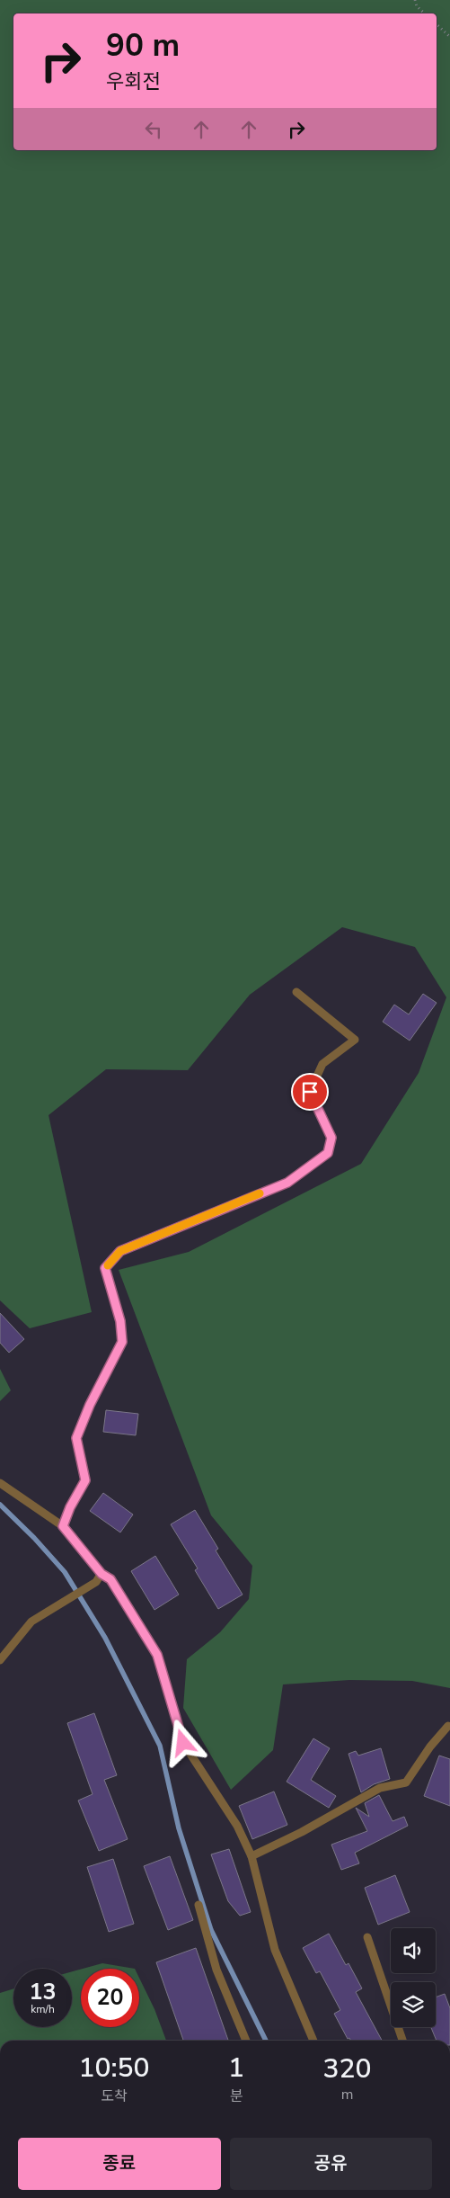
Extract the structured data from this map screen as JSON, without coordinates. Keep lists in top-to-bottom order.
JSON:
{
  "page": {
    "turn": ["90 m", "우회전"],
    "speed": "13 km/h",
    "limit": "20",
    "eta": [
      "10:50",
      "도착",
      "1",
      "분",
      "320",
      "m"
    ],
    "buttons": ["종료", "공유"]
  }
}
